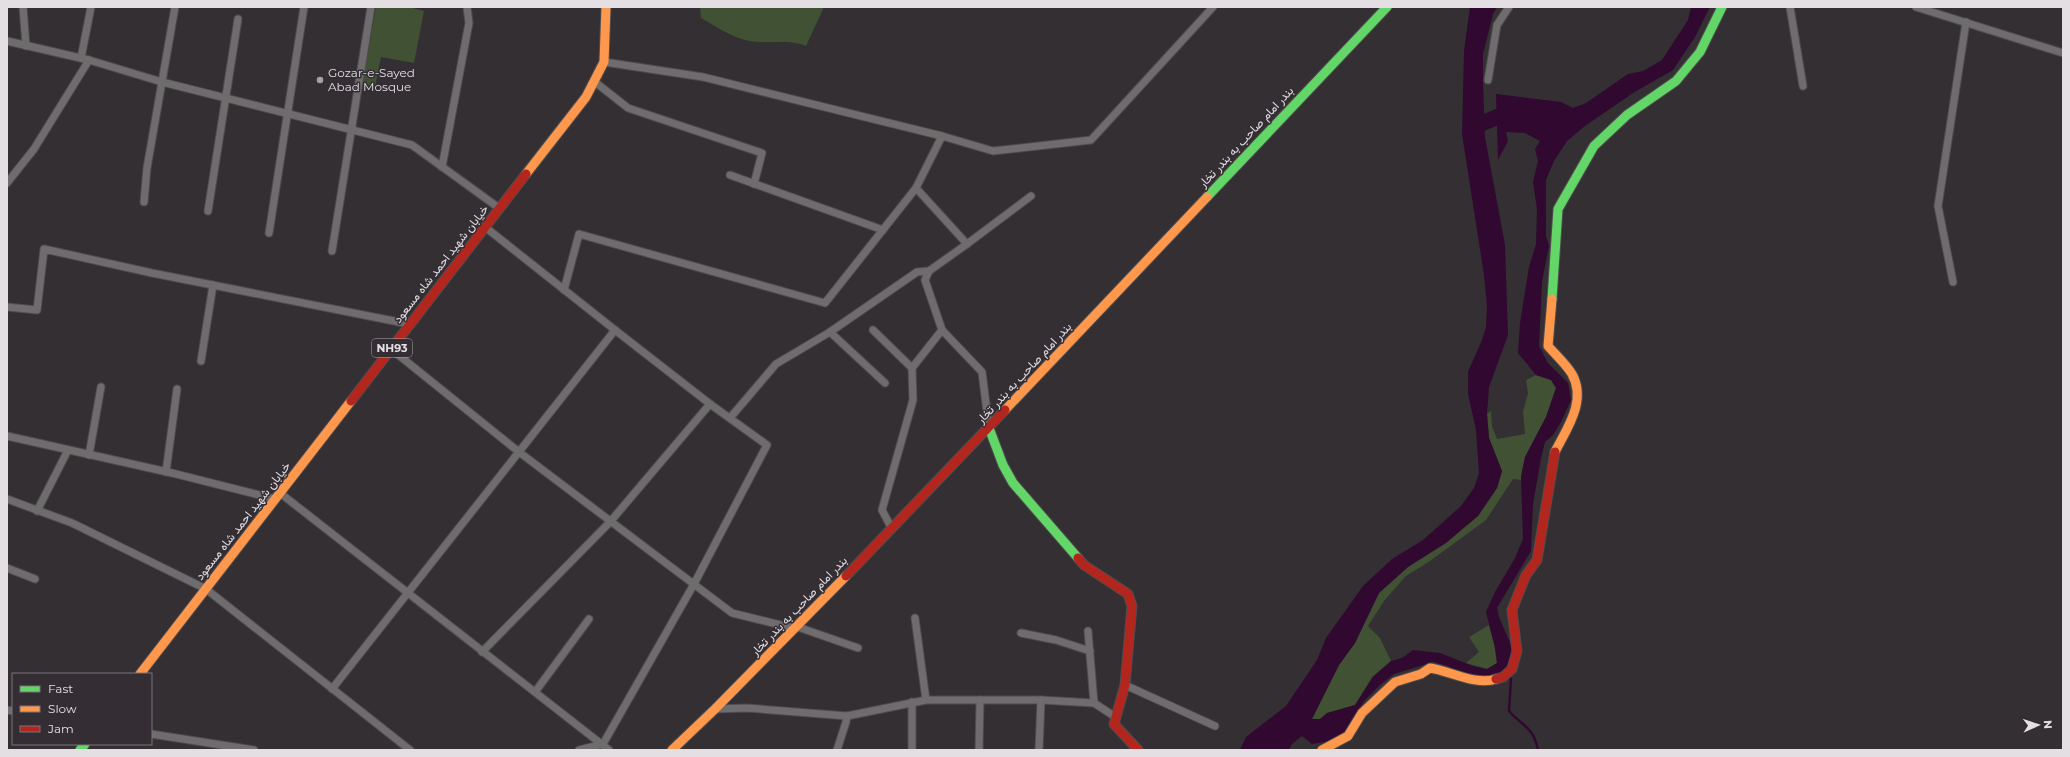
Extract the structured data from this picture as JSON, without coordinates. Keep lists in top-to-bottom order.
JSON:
{
  "streets": {
    "main road": ["بندر امام صاحب به بندر تخار", "خیابان شهید احمد شاه مسعود", "NH93"]
  },
  "places": ["Gozar-e-Sayed Abad Mosque"],
  "legend": ["Fast", "Slow", "Jam"],
  "north": "right"
}
